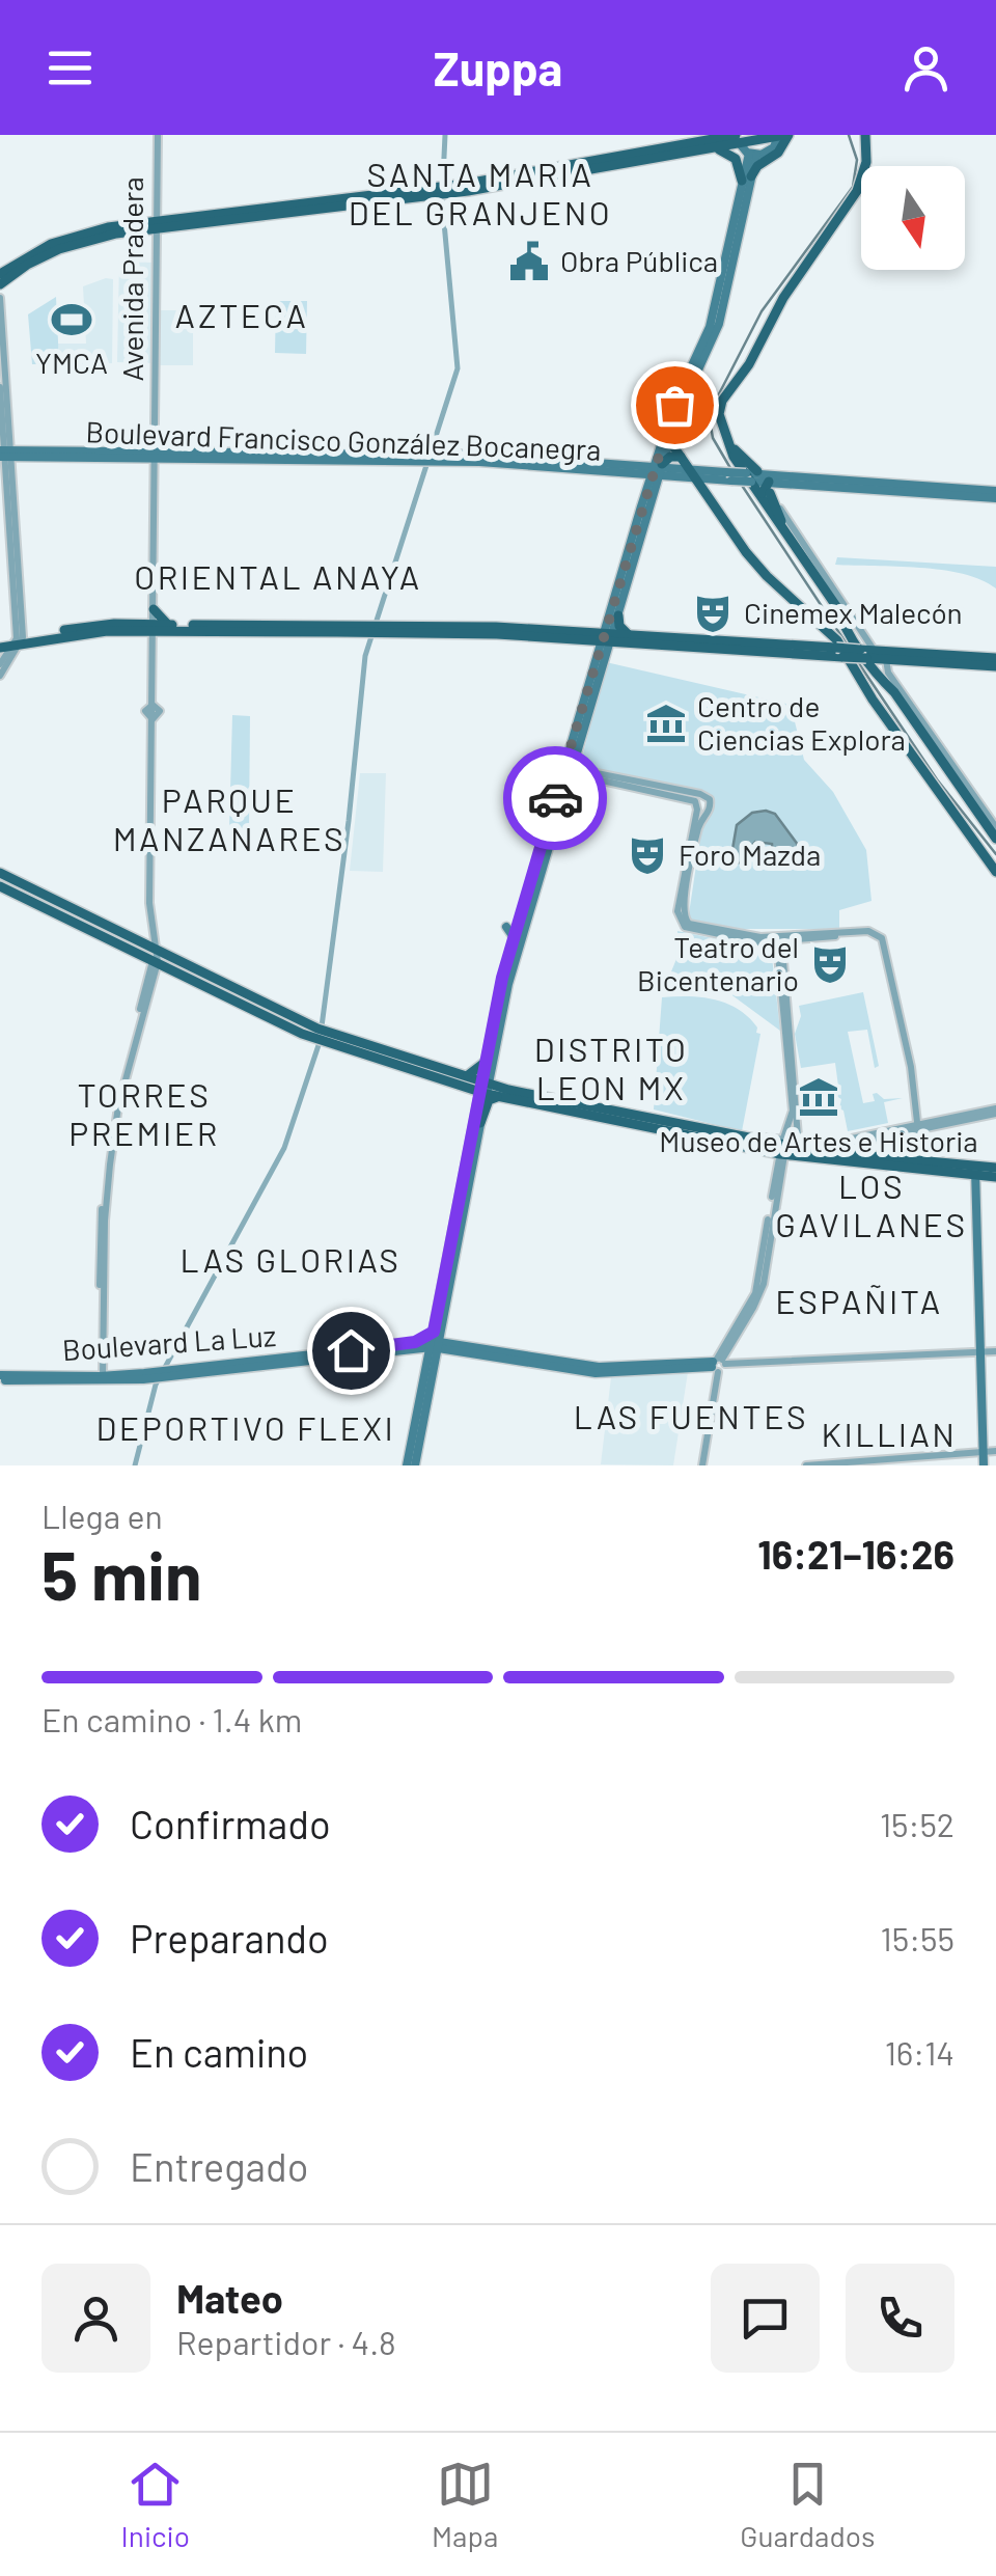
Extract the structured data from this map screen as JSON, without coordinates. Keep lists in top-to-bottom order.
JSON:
{
  "streets": {
    "main road": ["Boulevard Francisco González Bocanegra", "Boulevard La Luz"],
    "street": ["Avenida Pradera"]
  },
  "crossings": [
    ["Avenida Pradera", "Boulevard Francisco González Bocanegra"]
  ],
  "districts": [
    "SANTA MARIA DEL GRANJENO",
    "AZTECA",
    "ORIENTAL ANAYA",
    "PARQUE MANZANARES",
    "DISTRITO LEON MX",
    "TORRES PREMIER",
    "LOS GAVILANES",
    "LAS GLORIAS",
    "ESPAÑITA",
    "LAS FUENTES",
    "DEPORTIVO FLEXI",
    "KILLIAN"
  ],
  "places": {
    "public building": ["Obra Pública"],
    "sports": ["YMCA"],
    "theatre": ["Cinemex Malecón", "Foro Mazda", "Teatro del Bicentenario"],
    "museum": ["Centro de Ciencias Explora", "Museo de Artes e Historia"]
  },
  "north": "bottom",
  "page": {
    "header": "Zuppa",
    "heading": ["5 min", "Llega en", "16:21–16:26"],
    "panel": ["Mateo", "Repartidor · 4.8"],
    "bar": "En camino · 1.4 km",
    "list": [
      ["Confirmado", "15:52"],
      ["Preparando", "15:55"],
      ["En camino", "16:14"],
      "Entregado"
    ],
    "tabs": ["Inicio", "Mapa", "Guardados"]
  }
}
